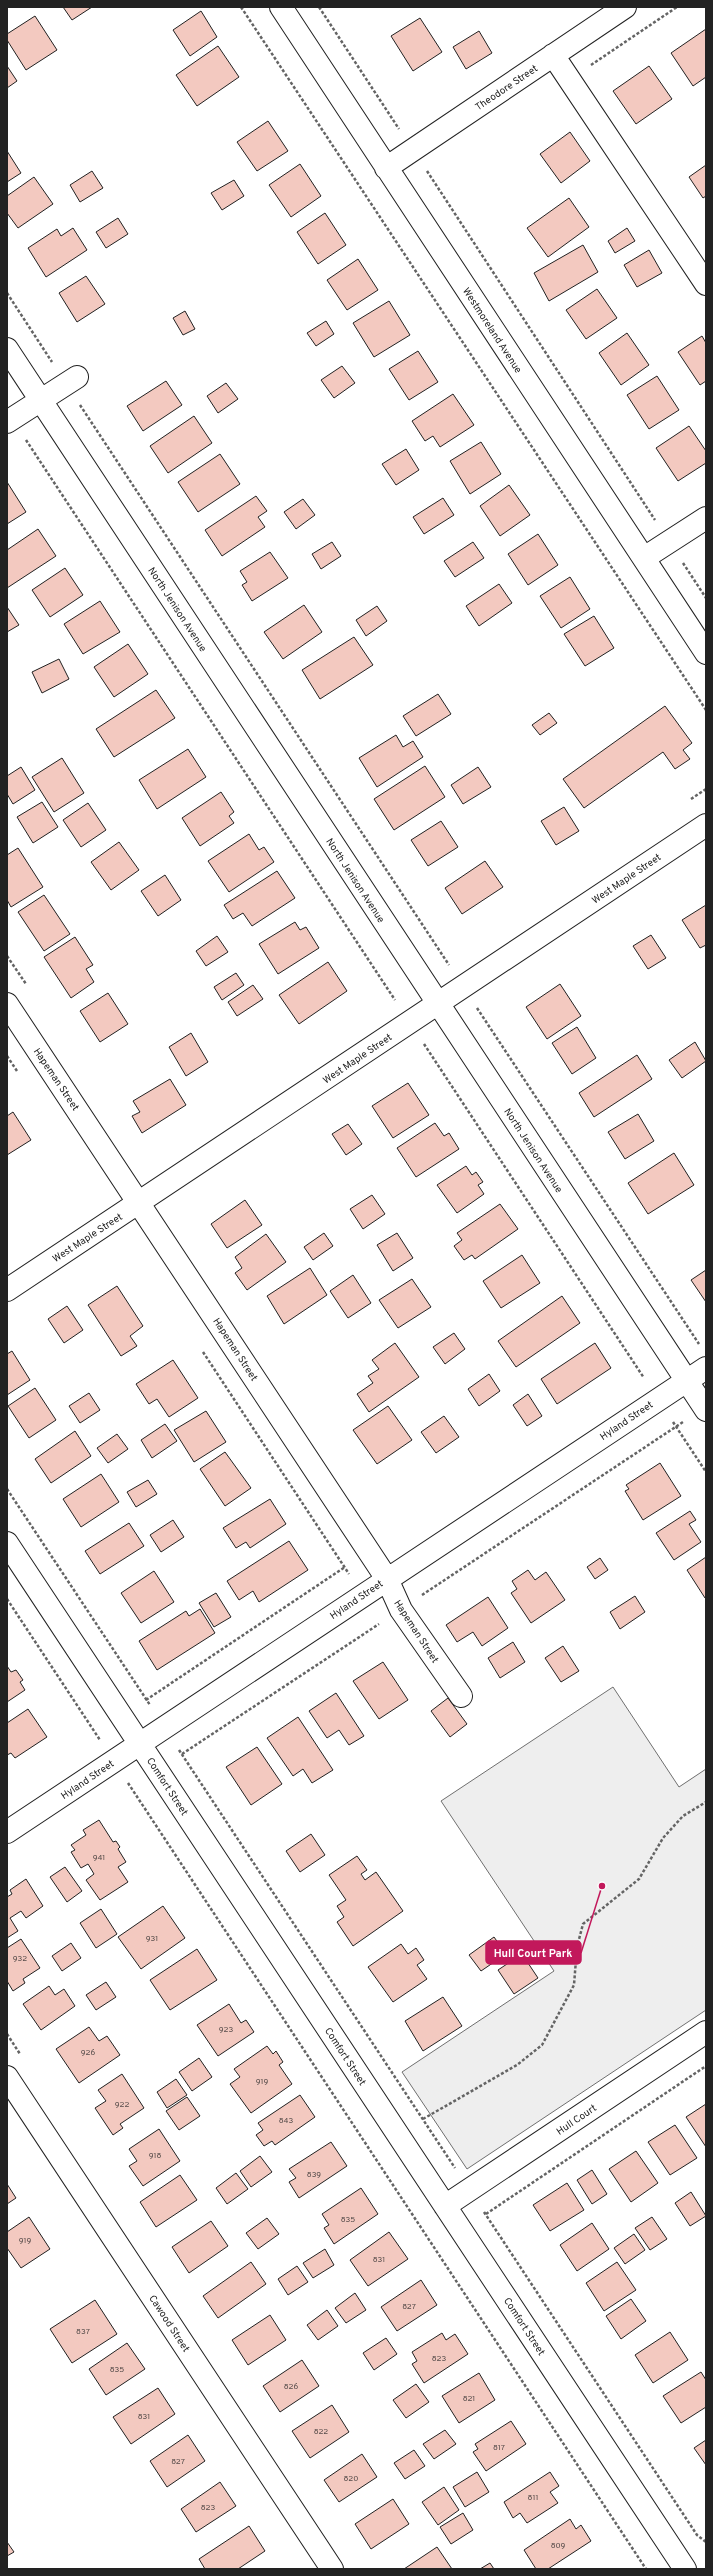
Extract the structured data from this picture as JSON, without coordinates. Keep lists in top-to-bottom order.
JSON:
{
  "streets": {
    "street": [
      "Theodore Street",
      "Westmoreland Avenue",
      "North Jenison Avenue",
      "West Maple Street",
      "Hapeman Street",
      "Hyland Street",
      "Comfort Street",
      "Hull Court",
      "Cawood Street"
    ]
  },
  "crossings": [
    ["Theodore Street", "Westmoreland Avenue"],
    ["North Jenison Avenue", "West Maple Street"],
    ["North Jenison Avenue", "Hyland Street"],
    ["West Maple Street", "Hapeman Street"],
    ["Hapeman Street", "Hyland Street"],
    ["Hyland Street", "Comfort Street"],
    ["Comfort Street", "Hull Court"]
  ],
  "places": ["Hull Court Park"],
  "house_numbers": [
    "941",
    "931",
    "932",
    "923",
    "926",
    "919",
    "922",
    "843",
    "918",
    "839",
    "835",
    "919",
    "831",
    "827",
    "837",
    "823",
    "835",
    "826",
    "821",
    "831",
    "822",
    "817",
    "827",
    "820",
    "811",
    "823",
    "809"
  ]
}
